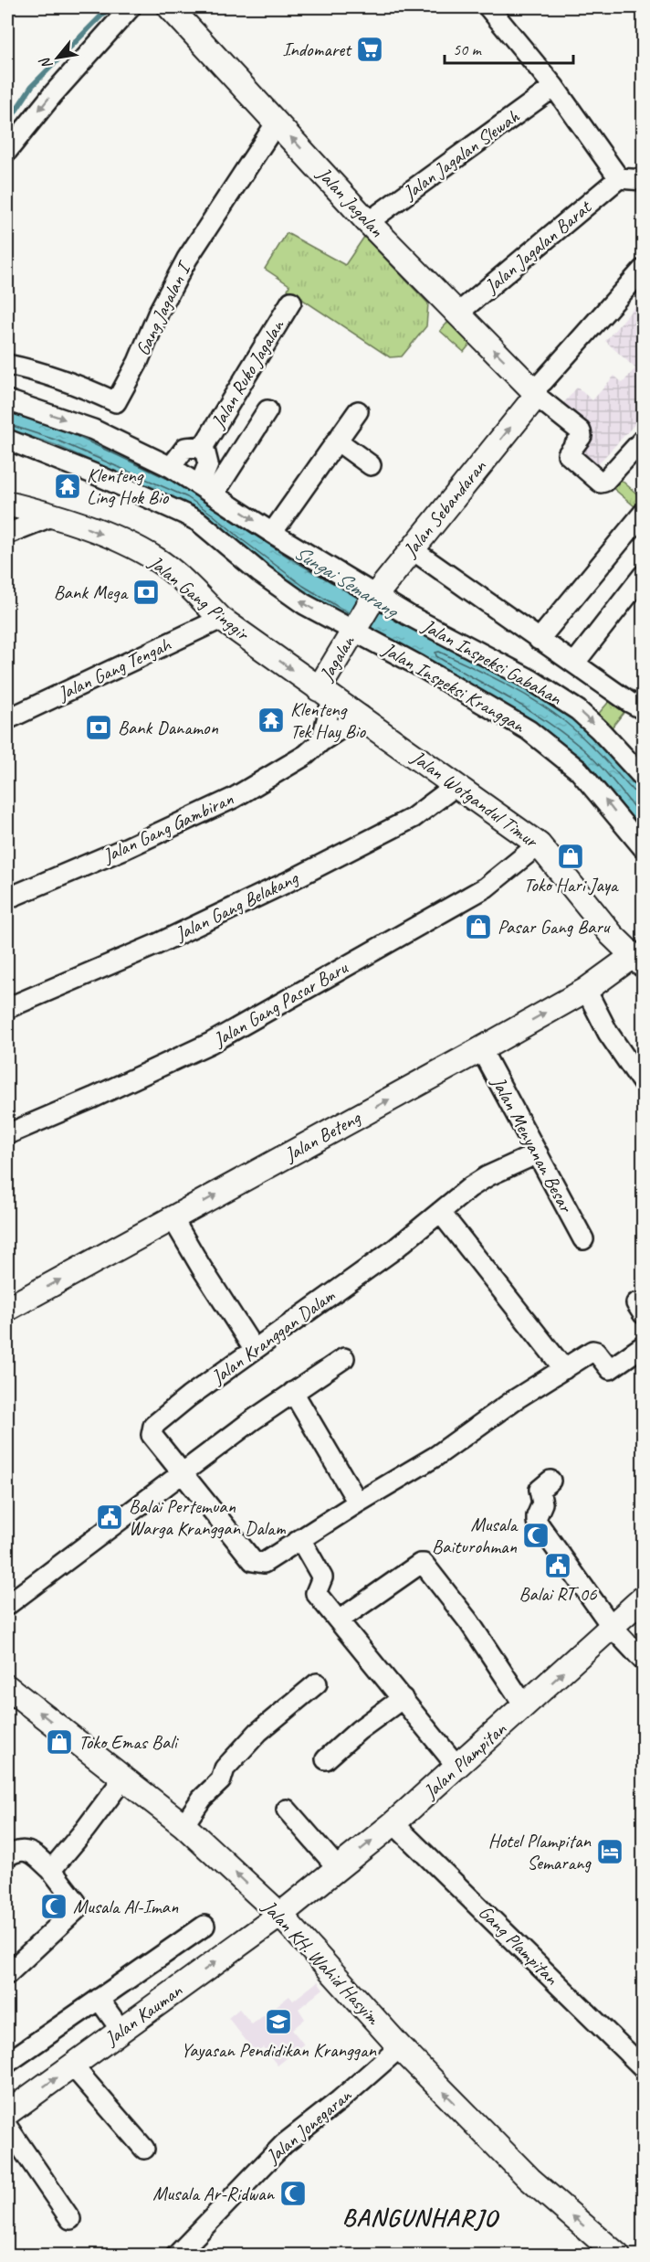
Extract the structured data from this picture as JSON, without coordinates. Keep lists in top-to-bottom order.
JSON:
{
  "streets": {
    "street": [
      "Jalan Jagalan Slewah",
      "Jalan Jagalan",
      "Jalan Jagalan Barat",
      "Gang Jagalan I",
      "Jalan Ruko Jagalan",
      "Jalan Sebandaran",
      "Jalan Gang Pinggir",
      "Jagalan",
      "Jalan Inspeksi Gabahan",
      "Jalan Gang Tengah",
      "Jalan Inspeksi Kranggan",
      "Jalan Wotgandul Timur",
      "Jalan Gang Gambiran",
      "Jalan Gang Belakang",
      "Jalan Gang Pasar Baru",
      "Jalan Beteng",
      "Jalan Menyanan Besar",
      "Jalan Kranggan Dalam",
      "Jalan Plampitan",
      "Gang Plampitan",
      "Jalan KH. Wahid Hasyim",
      "Jalan Kauman",
      "Jalan Jonegaran"
    ]
  },
  "crossings": [
    ["Jalan Jagalan Slewah", "Jalan Jagalan"],
    ["Jalan Jagalan", "Jalan Jagalan Barat"],
    ["Jalan Jagalan", "Gang Jagalan I"],
    ["Jalan Jagalan", "Jalan Sebandaran"],
    ["Jalan Sebandaran", "Jagalan"],
    ["Jalan Sebandaran", "Jalan Inspeksi Gabahan"],
    ["Jalan Sebandaran", "Jalan Inspeksi Kranggan"],
    ["Jalan Gang Pinggir", "Jagalan"],
    ["Jalan Gang Pinggir", "Jalan Gang Tengah"],
    ["Jalan Gang Pinggir", "Jalan Wotgandul Timur"],
    ["Jagalan", "Jalan Inspeksi Kranggan"],
    ["Jagalan", "Jalan Wotgandul Timur"],
    ["Jalan Wotgandul Timur", "Jalan Gang Gambiran"],
    ["Jalan Wotgandul Timur", "Jalan Gang Belakang"],
    ["Jalan Wotgandul Timur", "Jalan Gang Pasar Baru"],
    ["Jalan Wotgandul Timur", "Jalan Beteng"],
    ["Jalan Beteng", "Jalan Menyanan Besar"],
    ["Jalan Menyanan Besar", "Jalan Kranggan Dalam"],
    ["Jalan Plampitan", "Gang Plampitan"],
    ["Jalan Plampitan", "Jalan KH. Wahid Hasyim"],
    ["Jalan Plampitan", "Jalan Kauman"],
    ["Jalan KH. Wahid Hasyim", "Jalan Kauman"],
    ["Jalan KH. Wahid Hasyim", "Jalan Jonegaran"]
  ],
  "one_way": [
    "Jalan Jagalan",
    "Jalan Gang Pinggir",
    "Jalan Beteng",
    "Jalan KH. Wahid Hasyim"
  ],
  "districts": ["BANGUNHARJO"],
  "water": ["Sungai Semarang"],
  "places": {
    "supermarket": ["Indomaret"],
    "temple": ["Klenteng Ling Hok Bio", "Klenteng Tek Hay Bio"],
    "bank": ["Bank Mega", "Bank Danamon"],
    "shop": ["Toko Hari Jaya", "Pasar Gang Baru", "Toko Emas Bali"],
    "public building": ["Balai Pertemuan Warga Kranggan Dalam", "Balai RT 06"],
    "mosque": ["Musala Baiturohman", "Musala Al-Iman", "Musala Ar-Ridwan"],
    "hotel": ["Hotel Plampitan Semarang"],
    "school or university": ["Yayasan Pendidikan Kranggan"]
  },
  "scale_bar": "50 m",
  "north": "bottom left"
}
